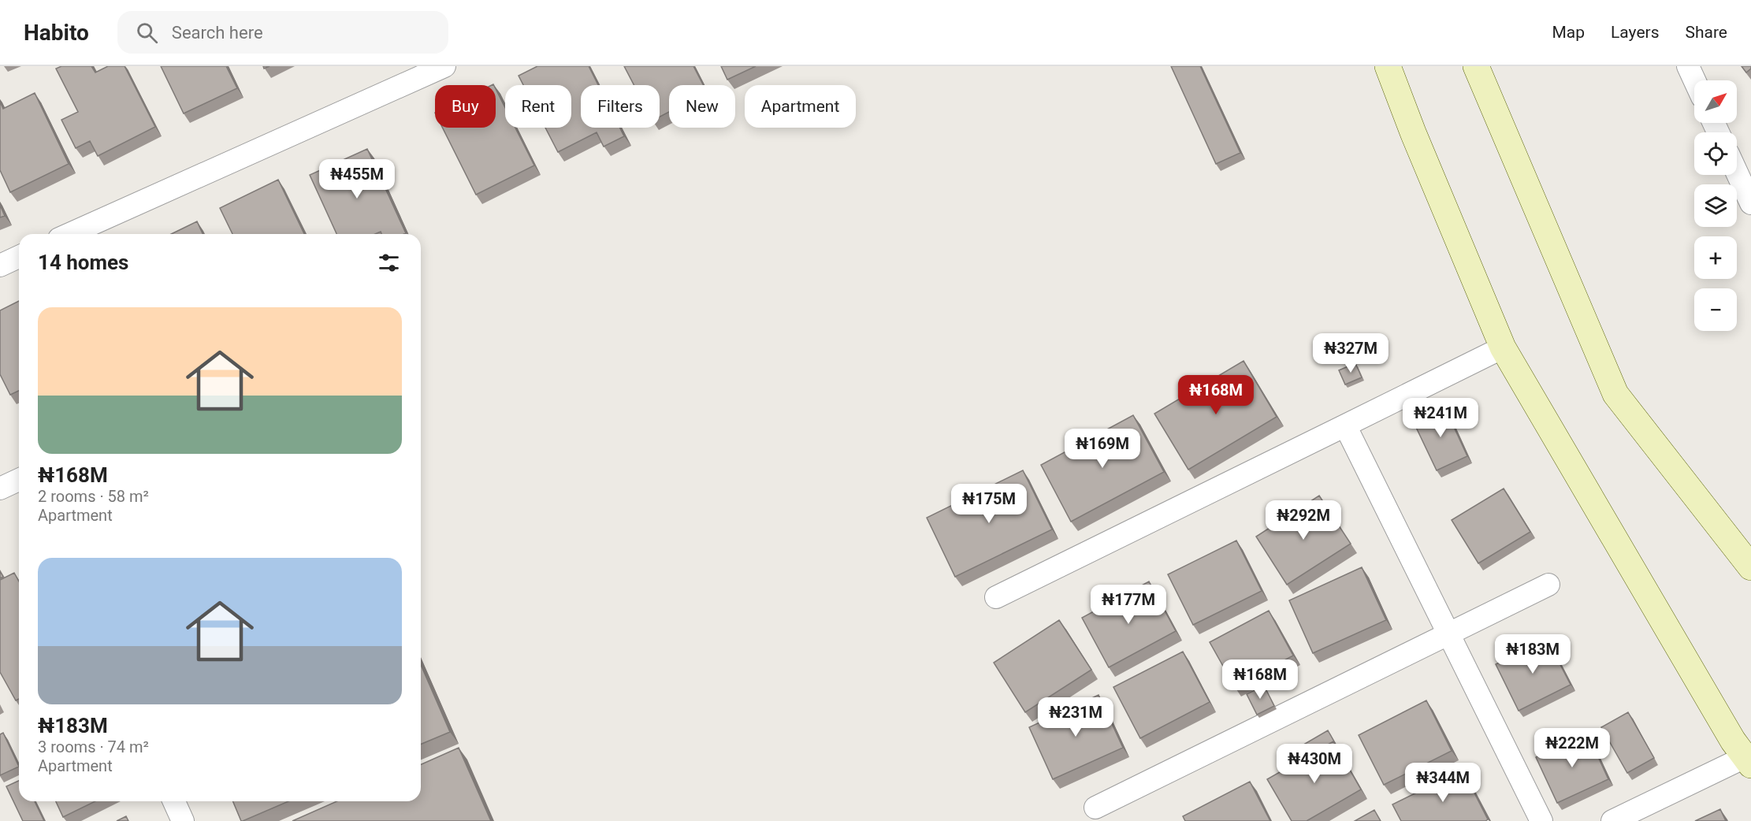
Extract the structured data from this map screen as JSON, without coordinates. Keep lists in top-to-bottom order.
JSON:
{
  "north": "top right",
  "page": {
    "header": "Habito",
    "search": "Search here",
    "nav": ["Map", "Layers", "Share"],
    "map_buttons": ["+", "−"],
    "chip": [
      "Buy",
      "Rent",
      "Filters",
      "New",
      "Apartment"
    ],
    "price": [
      "₦455M",
      "₦327M",
      "₦168M",
      "₦241M",
      "₦169M",
      "₦175M",
      "₦292M",
      "₦177M",
      "₦183M",
      "₦168M",
      "₦231M",
      "₦222M",
      "₦430M",
      "₦344M"
    ],
    "heading": "14 homes",
    "list": [
      {
        "name": "₦168M",
        "note": "2 rooms · 58 m² · Apartment"
      },
      {
        "name": "₦183M",
        "note": "3 rooms · 74 m² · Apartment"
      }
    ]
  }
}
